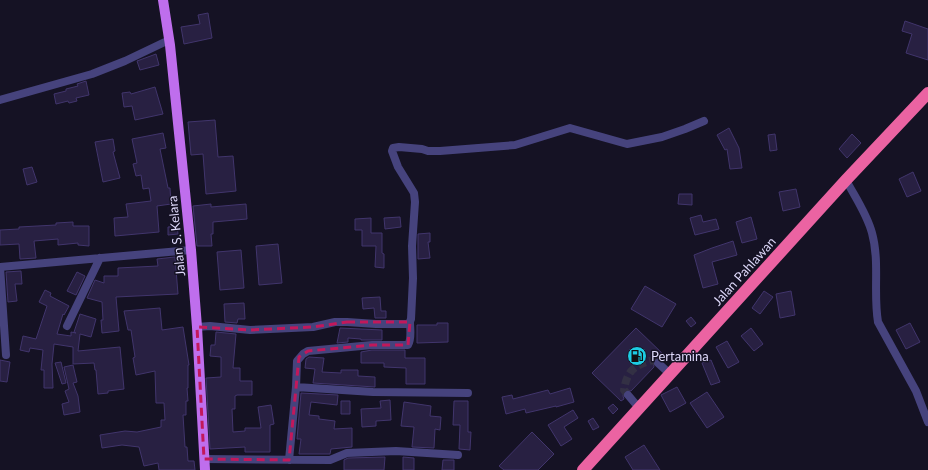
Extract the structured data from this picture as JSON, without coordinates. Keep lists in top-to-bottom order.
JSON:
{
  "streets": {
    "highway": ["Jalan Pahlawan"],
    "main road": ["Jalan S. Kelara"]
  },
  "places": {
    "fuel station": ["Pertamina"]
  }
}
